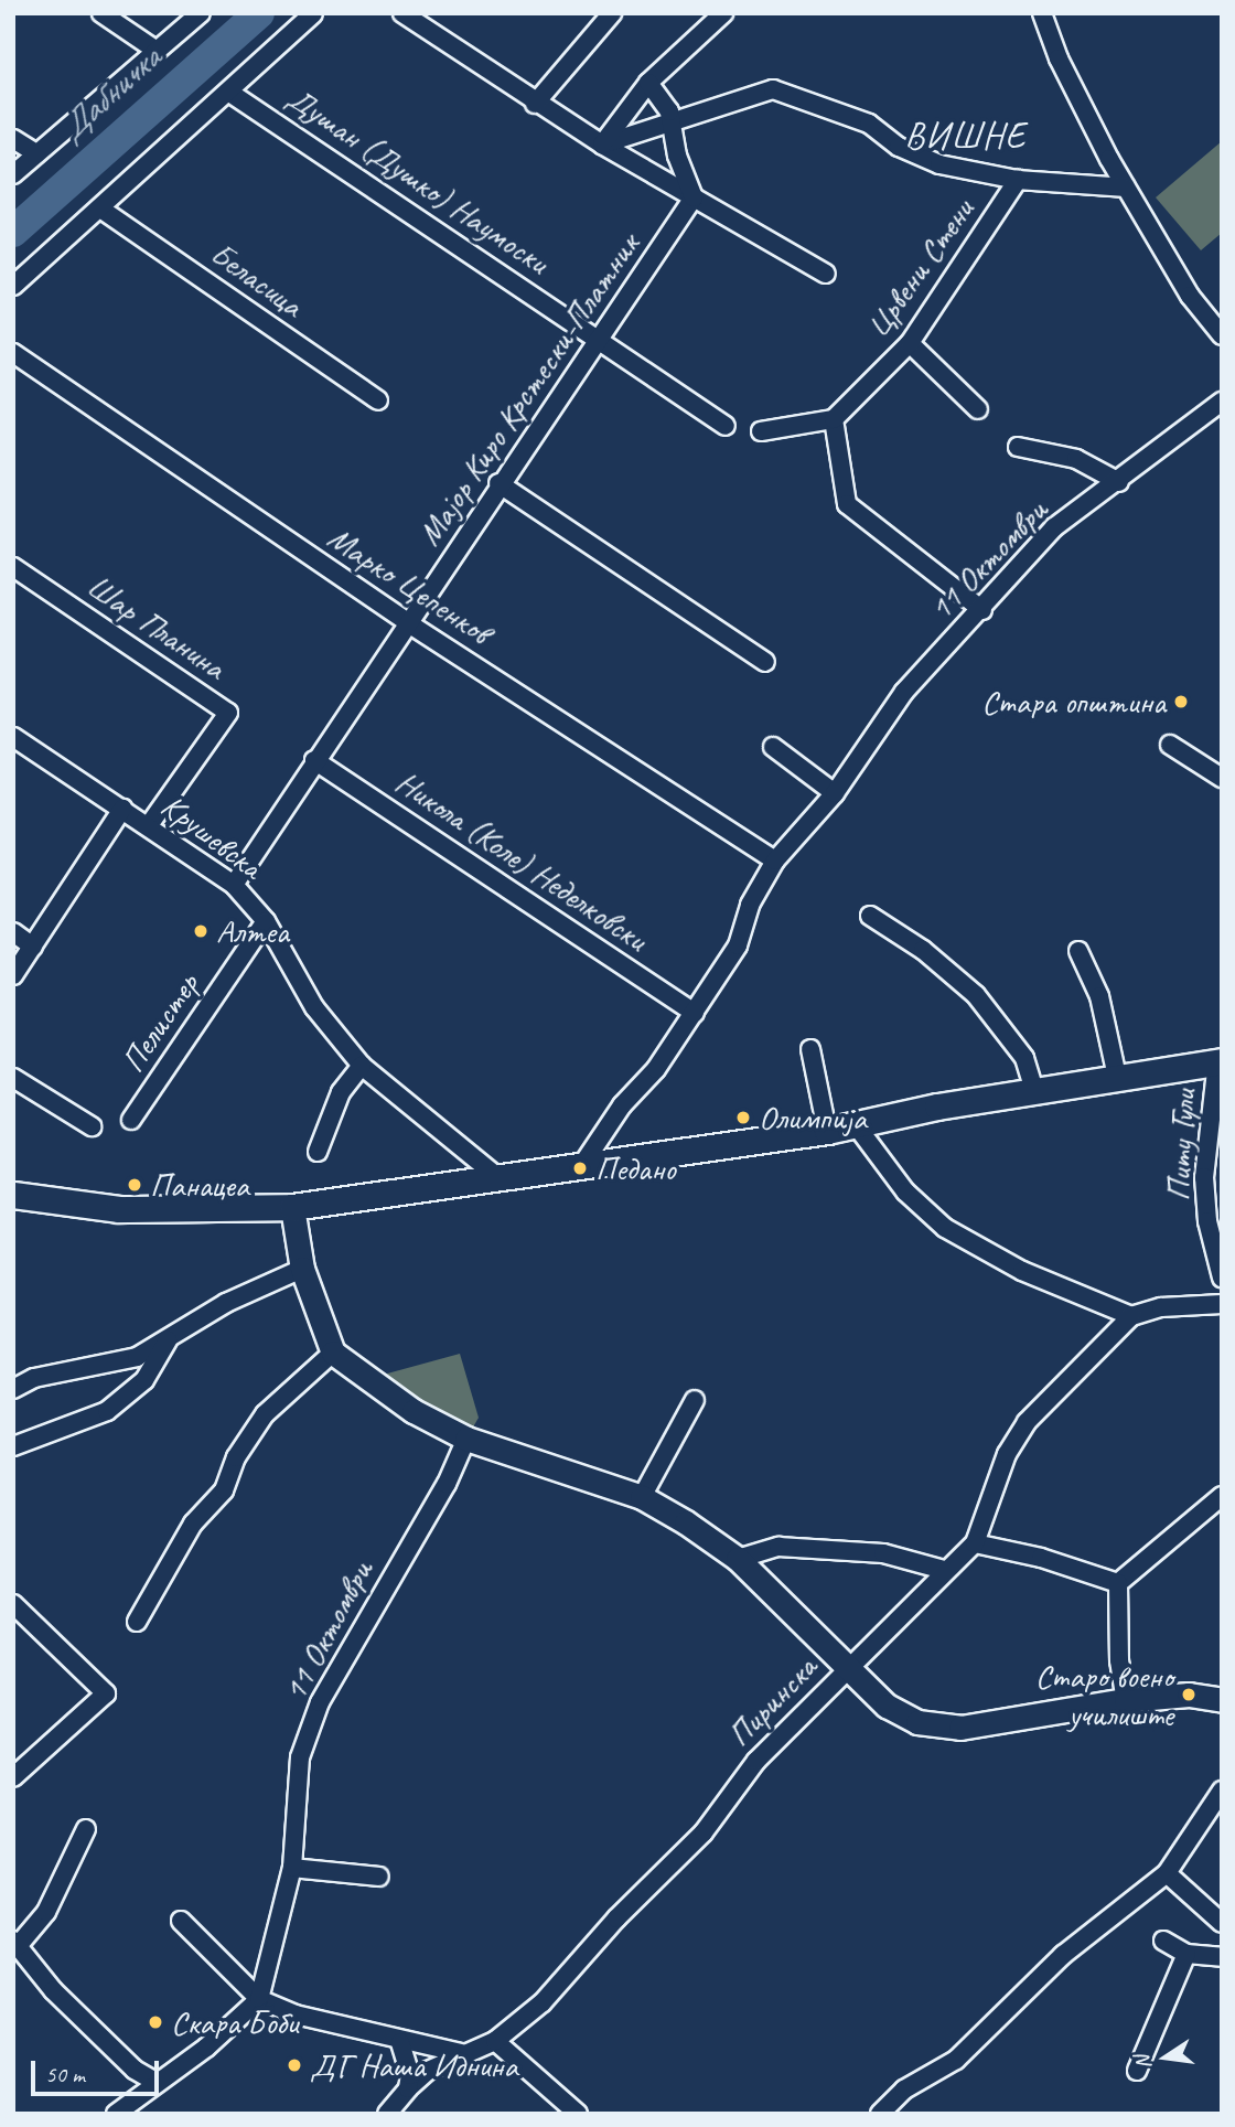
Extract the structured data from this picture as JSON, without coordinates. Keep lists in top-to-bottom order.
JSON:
{
  "streets": {
    "street": [
      "Душан (Душко) Наумоски",
      "Црвени Стени",
      "Беласица",
      "Мајор Киро Крстески-Платник",
      "11 Октомври",
      "Марко Цепенков",
      "Шар Планина",
      "Крушевска",
      "Никола (Коле) Неделковски",
      "Пелистер",
      "Питу Гули",
      "Пиринска"
    ]
  },
  "crossings": [
    ["Душан (Душко) Наумоски", "Мајор Киро Крстески-Платник"],
    ["Мајор Киро Крстески-Платник", "Марко Цепенков"],
    ["Мајор Киро Крстески-Платник", "Крушевска"],
    ["Мајор Киро Крстески-Платник", "Никола (Коле) Неделковски"],
    ["11 Октомври", "Марко Цепенков"],
    ["11 Октомври", "Никола (Коле) Неделковски"],
    ["11 Октомври", "Пиринска"],
    ["Шар Планина", "Крушевска"],
    ["Крушевска", "Пелистер"]
  ],
  "districts": ["ВИШНЕ"],
  "water": ["Дабничка"],
  "places": [
    "Стара општина",
    "Алтеа",
    "Олимпија",
    "Педано",
    "Панацеа",
    "Старо воено училиште",
    "Скара Боби",
    "ДГ Наша Иднина"
  ],
  "scale_bar": "50 m",
  "north": "left"
}
